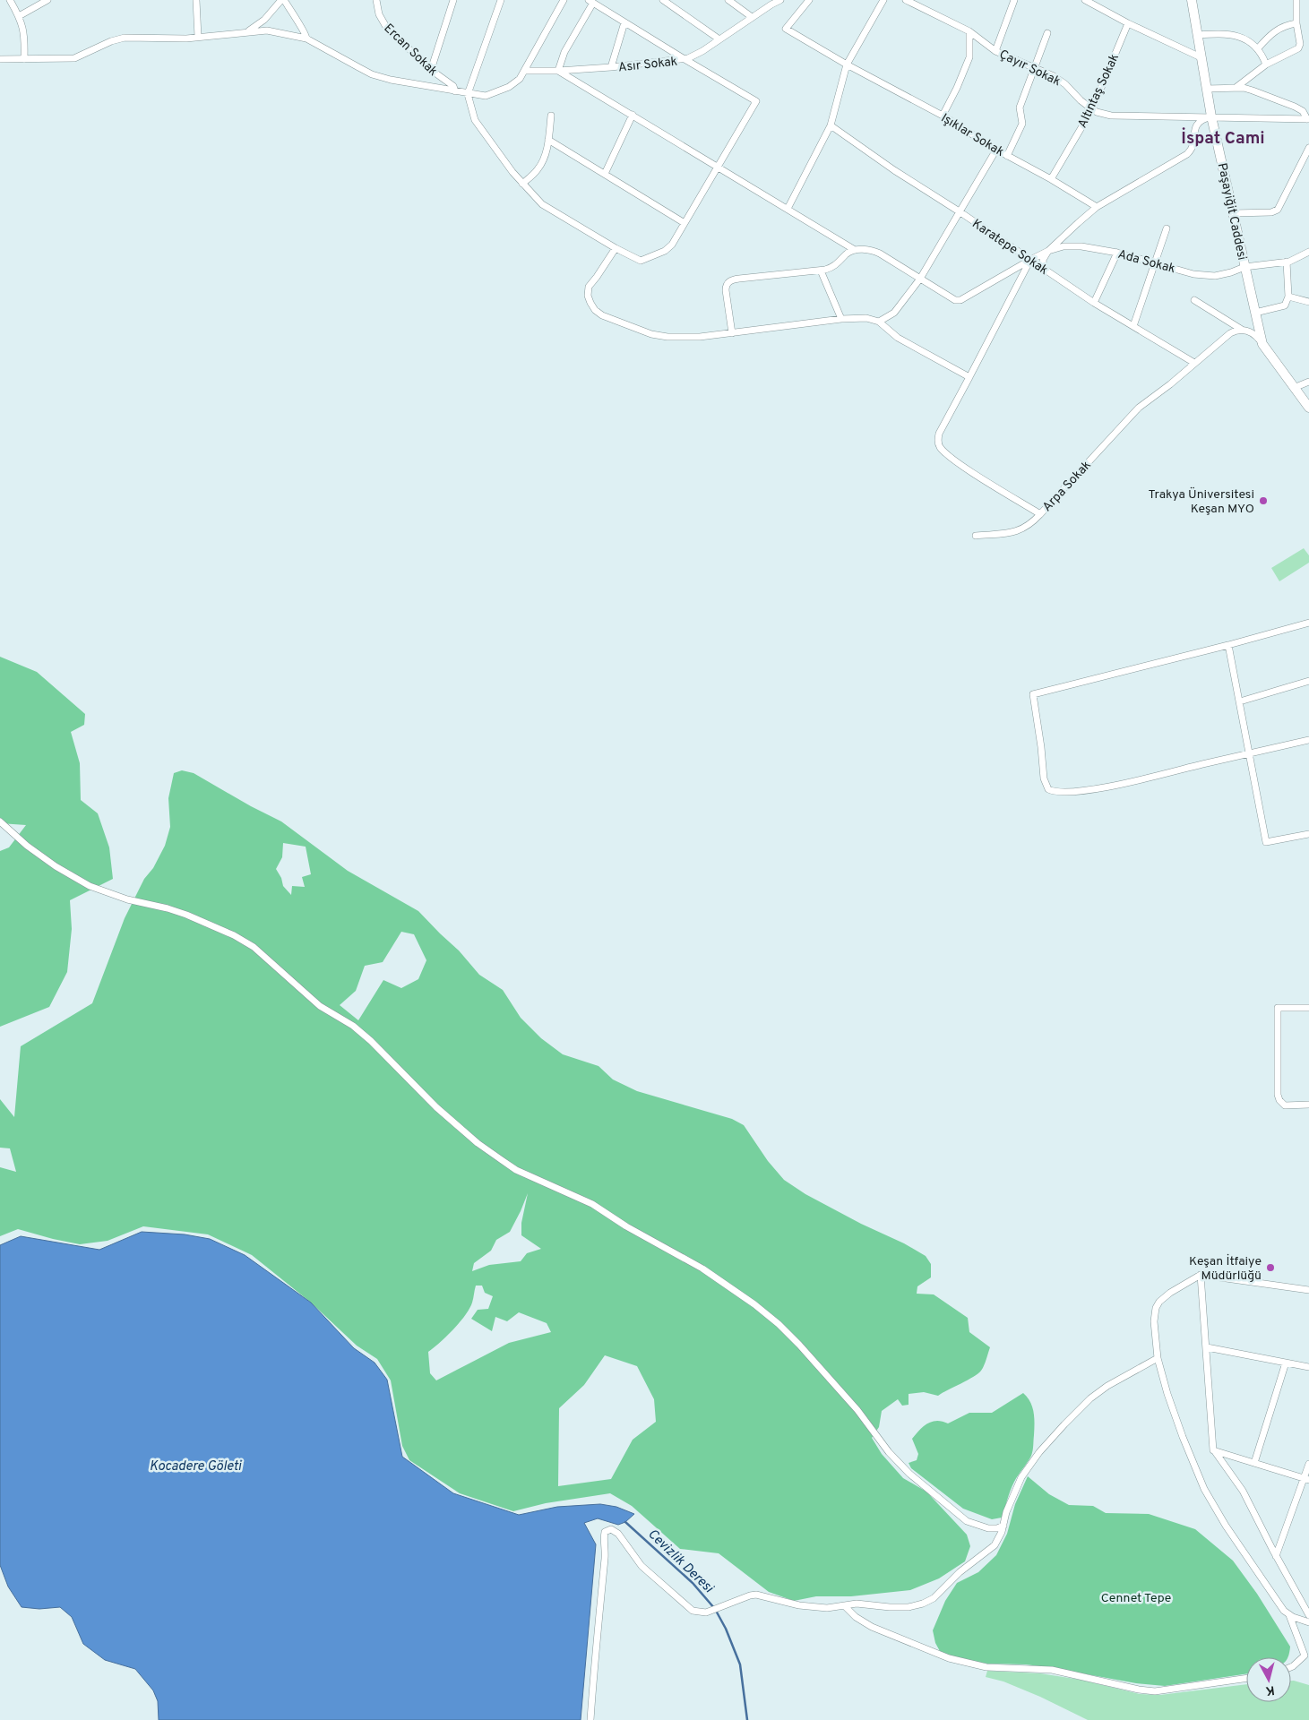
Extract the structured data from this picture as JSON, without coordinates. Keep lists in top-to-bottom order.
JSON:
{
  "streets": {
    "main road": ["Paşayiğit Caddesi"],
    "street": [
      "Ercan Sokak",
      "Asır Sokak",
      "Çayır Sokak",
      "Altıntaş Sokak",
      "Işıklar Sokak",
      "Karatepe Sokak",
      "Ada Sokak",
      "Arpa Sokak"
    ]
  },
  "crossings": [
    ["Çayır Sokak", "Altıntaş Sokak"],
    ["Çayır Sokak", "Paşayiğit Caddesi"],
    ["Altıntaş Sokak", "Işıklar Sokak"],
    ["Paşayiğit Caddesi", "Ada Sokak"],
    ["Karatepe Sokak", "Arpa Sokak"]
  ],
  "districts": ["İspat Cami"],
  "water": ["Kocadere Göleti", "Cevizlik Deresi"],
  "parks": ["Cennet Tepe"],
  "places": ["Trakya Üniversitesi Keşan MYO", "Keşan İtfaiye Müdürlüğü"],
  "north": "bottom"
}
